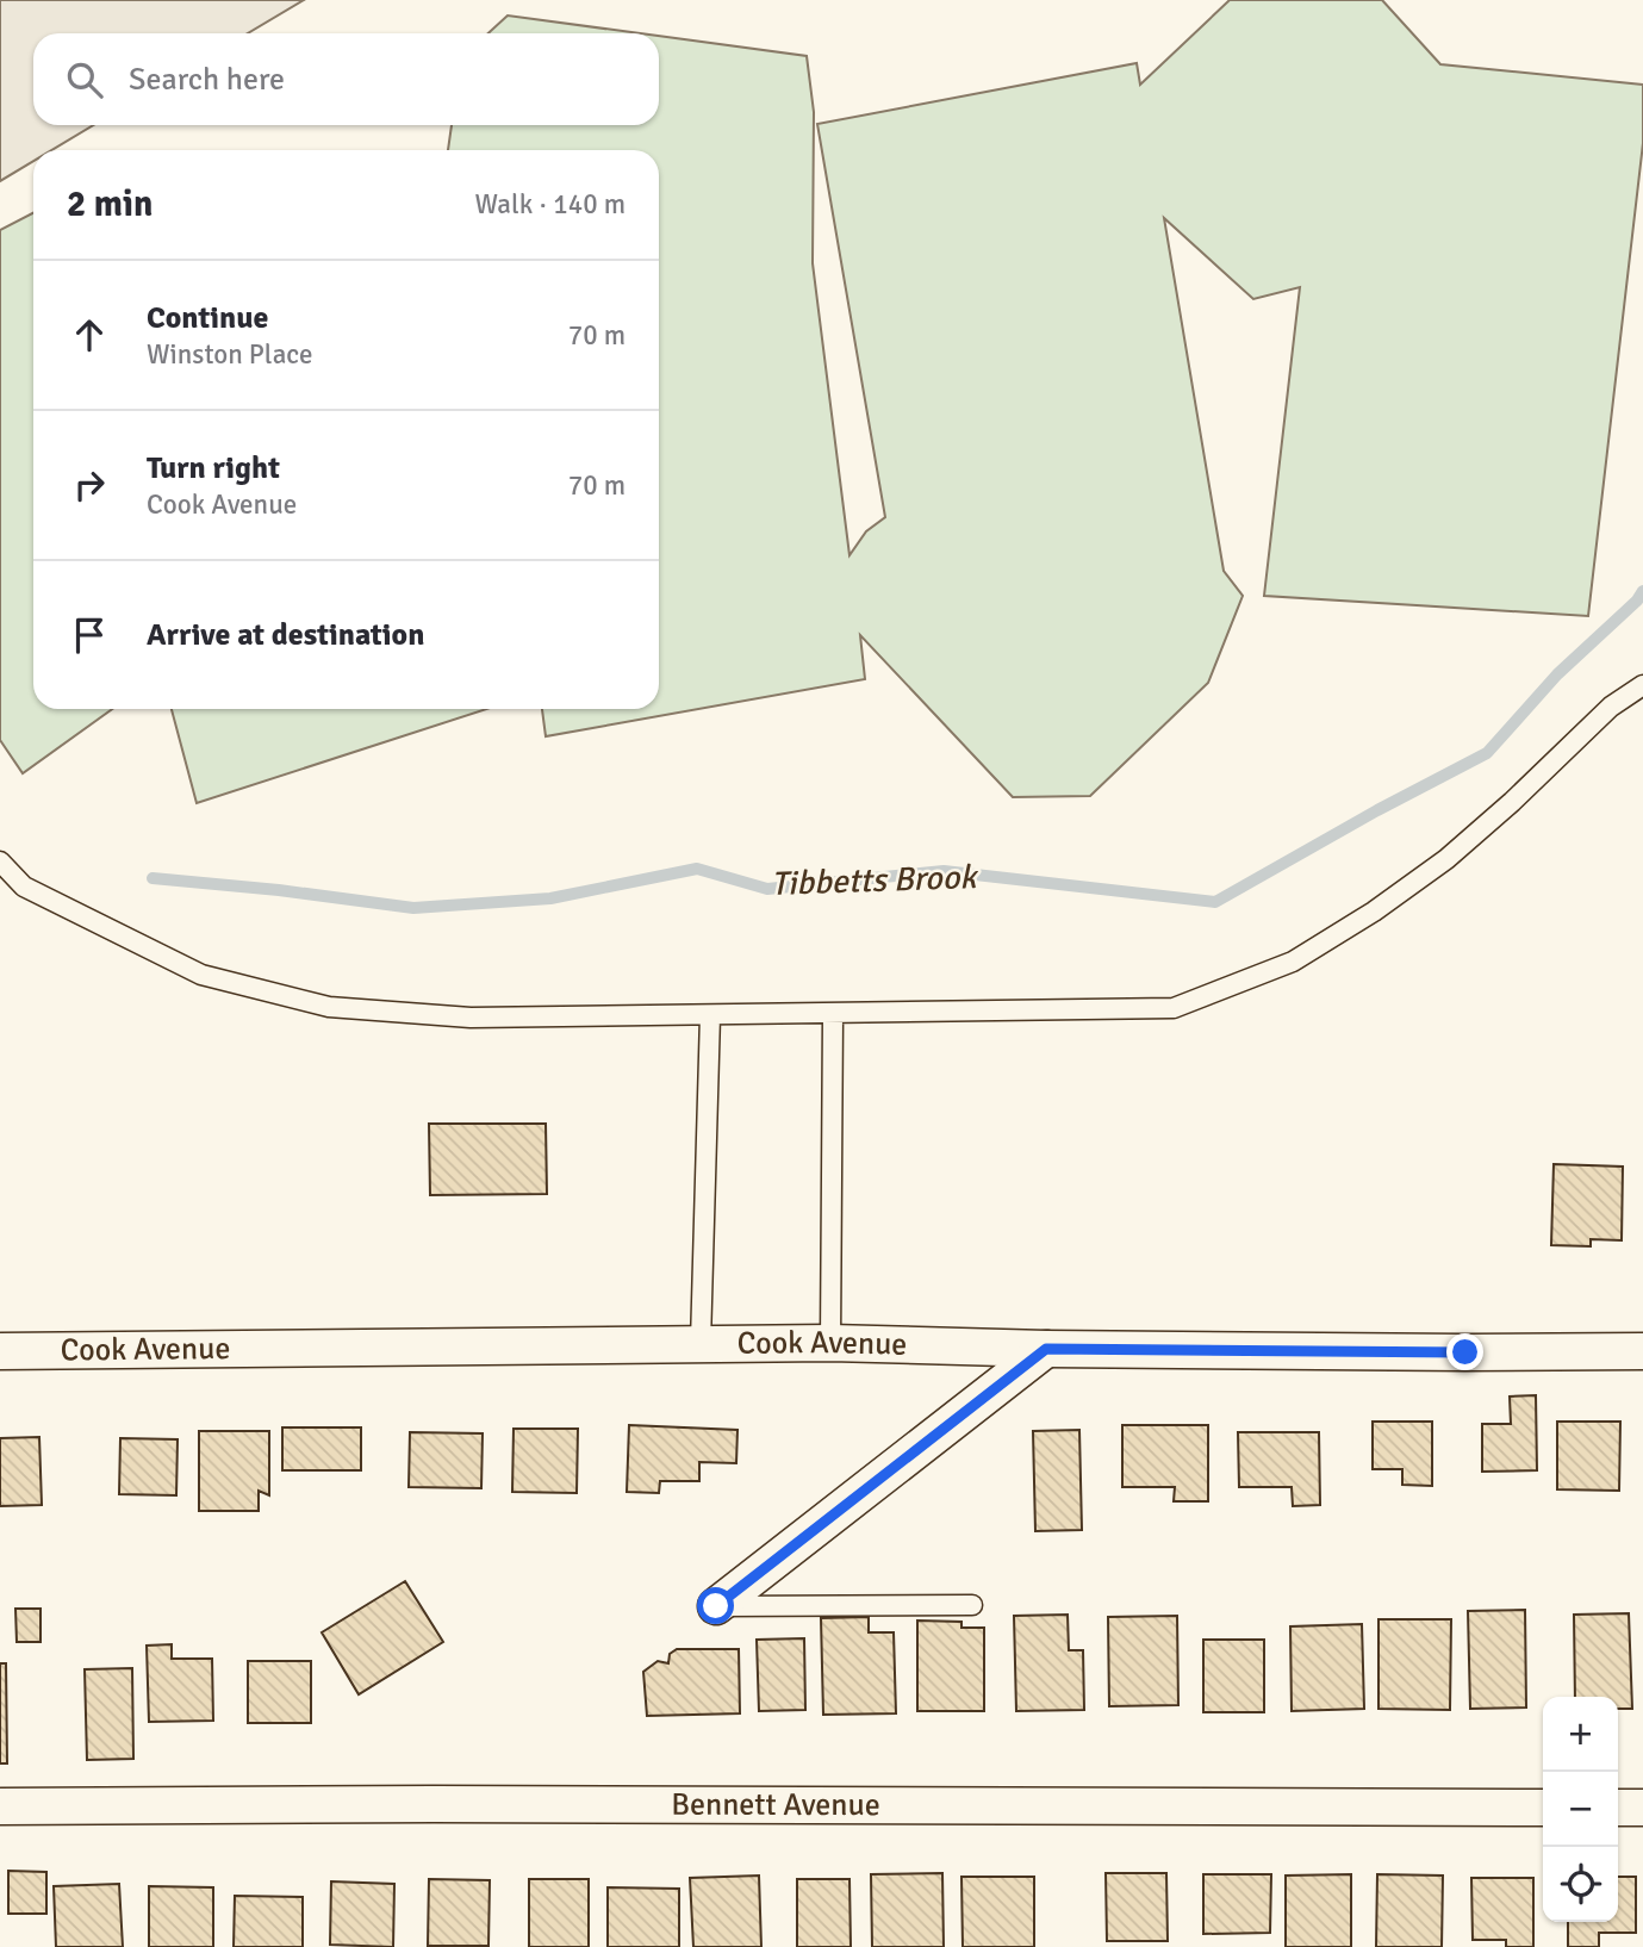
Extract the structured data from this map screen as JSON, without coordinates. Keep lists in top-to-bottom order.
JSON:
{
  "streets": {
    "street": ["Cook Avenue", "Bennett Avenue"]
  },
  "water": ["Tibbetts Brook"],
  "page": {
    "search": "Search here",
    "heading": ["2 min", "Walk · 140 m"],
    "list": [
      ["Continue", "Winston Place", "70 m"],
      ["Turn right", "Cook Avenue", "70 m"],
      "Arrive at destination"
    ],
    "map_buttons": ["+", "−"]
  }
}
